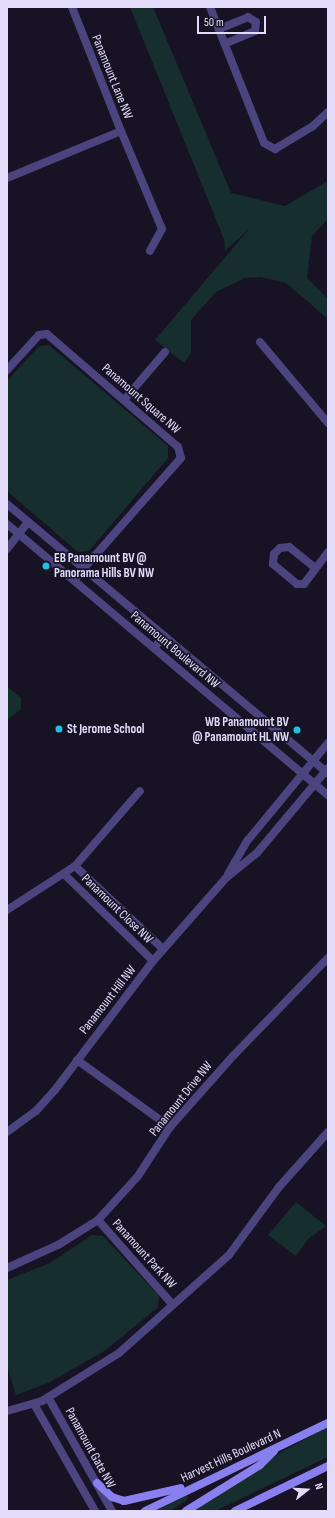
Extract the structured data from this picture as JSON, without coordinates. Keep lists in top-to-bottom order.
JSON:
{
  "streets": {
    "main road": ["Harvest Hills Boulevard N"],
    "street": [
      "Panamount Lane NW",
      "Panamount Square NW",
      "Panamount Boulevard NW",
      "Panamount Close NW",
      "Panamount Hill NW",
      "Panamount Drive NW",
      "Panamount Park NW",
      "Panamount Gate NW"
    ]
  },
  "crossings": [
    ["Panamount Square NW", "Panamount Boulevard NW"],
    ["Panamount Boulevard NW", "Panamount Hill NW"],
    ["Panamount Close NW", "Panamount Hill NW"],
    ["Panamount Drive NW", "Panamount Park NW"]
  ],
  "places": ["EB Panamount BV @ Panorama Hills BV NW", "St Jerome School", "WB Panamount BV @ Panamount HL NW"],
  "scale_bar": "50 m",
  "north": "right"
}
